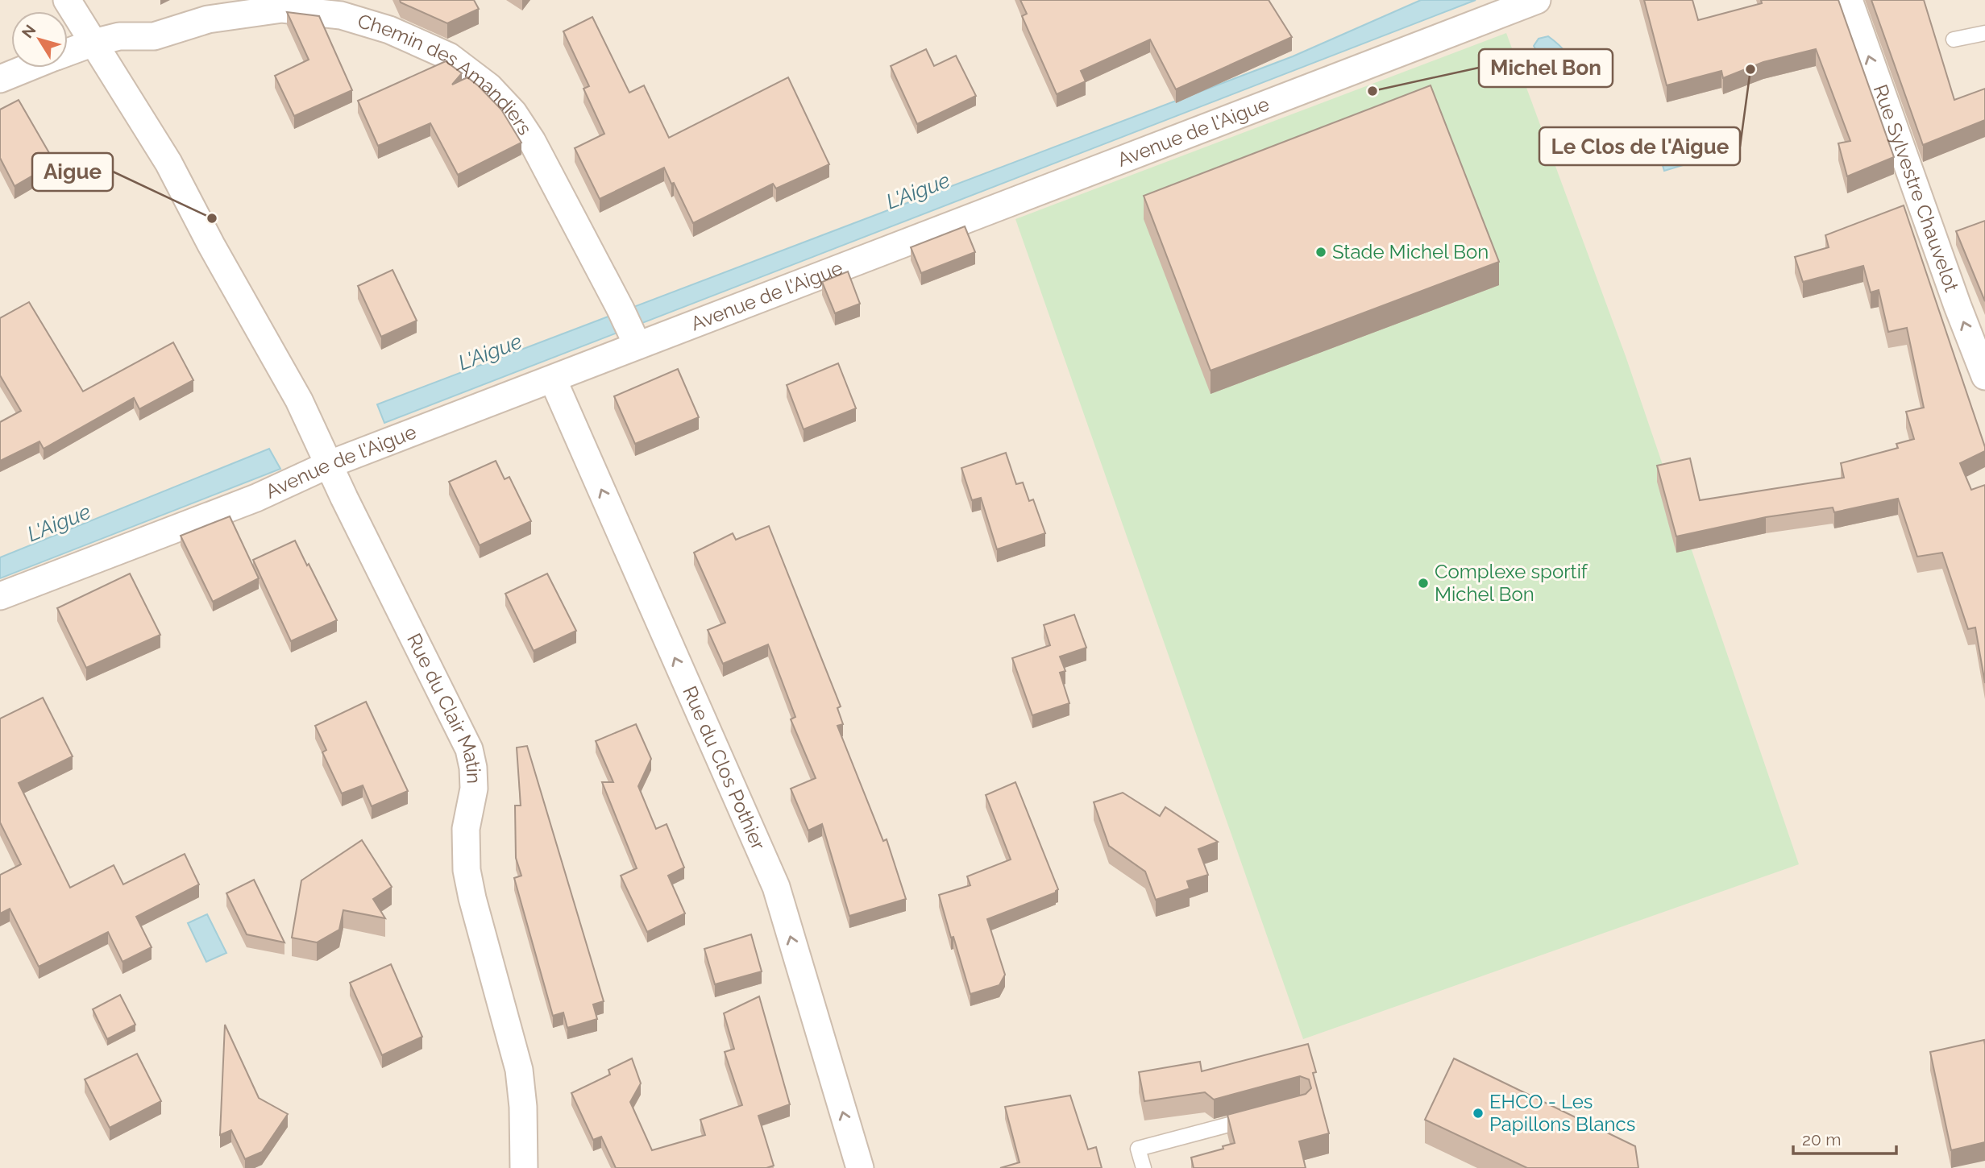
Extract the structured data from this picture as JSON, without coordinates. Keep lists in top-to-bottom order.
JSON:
{
  "streets": {
    "street": [
      "Chemin des Amandiers",
      "Avenue de l'Aigue",
      "Rue Sylvestre Chauvelot",
      "Rue du Clair Matin",
      "Rue du Clos Pothier"
    ]
  },
  "crossings": [
    ["Chemin des Amandiers", "Avenue de l'Aigue"],
    ["Chemin des Amandiers", "Rue du Clair Matin"],
    ["Avenue de l'Aigue", "Rue du Clair Matin"],
    ["Avenue de l'Aigue", "Rue du Clos Pothier"]
  ],
  "one_way": ["Rue Sylvestre Chauvelot", "Rue du Clos Pothier"],
  "water": ["L'Aigue"],
  "places": [
    "Le Clos de l'Aigue",
    "Michel Bon",
    "Aigue",
    "Stade Michel Bon",
    "Complexe sportif Michel Bon",
    "EHCO - Les Papillons Blancs"
  ],
  "scale_bar": "20 m",
  "north": "top left"
}
